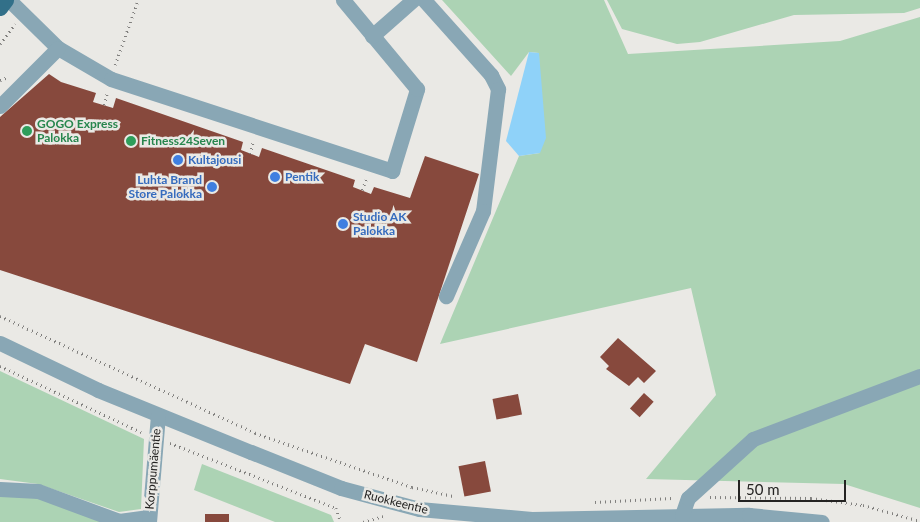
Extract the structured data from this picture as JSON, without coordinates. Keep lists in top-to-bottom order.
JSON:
{
  "streets": {
    "street": ["Korppumäentie", "Ruokkeentie"]
  },
  "crossings": [
    ["Korppumäentie", "Ruokkeentie"]
  ],
  "places": [
    "GOGO Express Palokka",
    "Fitness24Seven",
    "Kultajousi",
    "Pentik",
    "Luhta Brand Store Palokka",
    "Studio AK Palokka"
  ],
  "scale_bar": "50 m"
}
